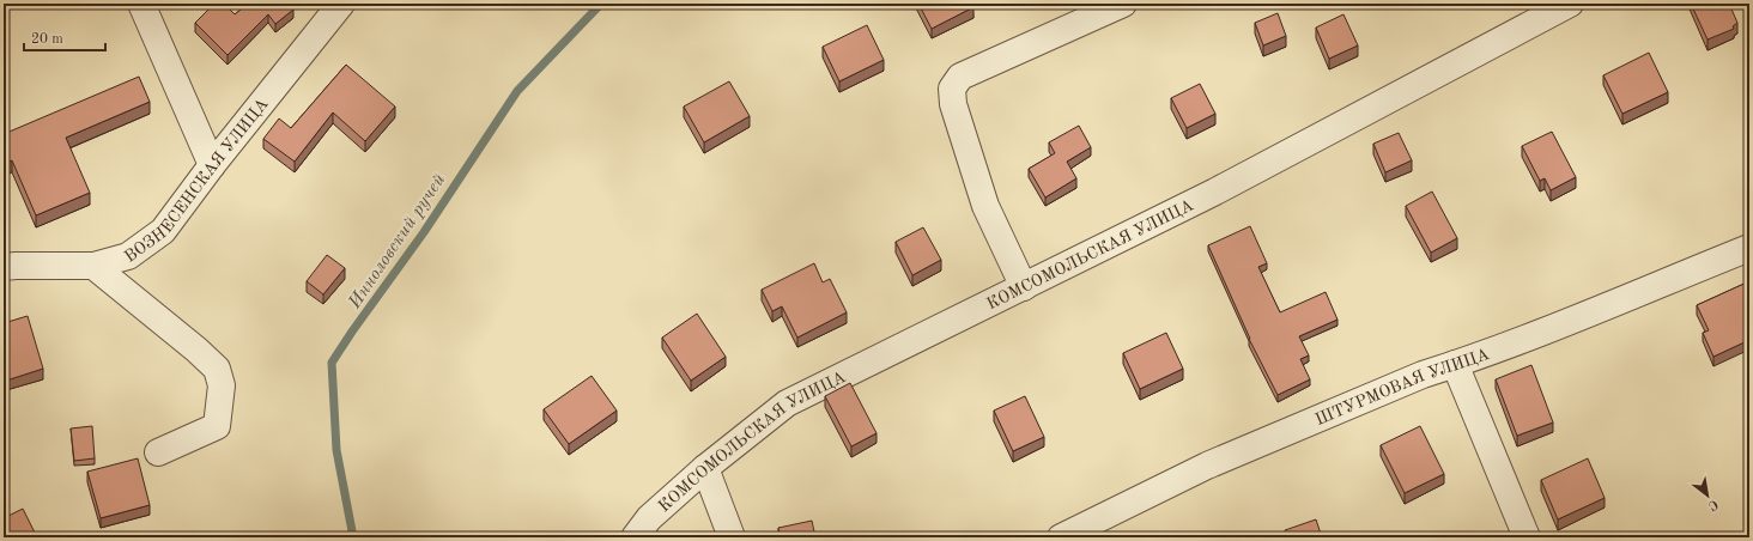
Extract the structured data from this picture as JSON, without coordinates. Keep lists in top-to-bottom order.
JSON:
{
  "streets": {
    "street": ["ВОЗНЕСЕНСКАЯ УЛИЦА", "КОМСОМОЛЬСКАЯ УЛИЦА", "ШТУРМОВАЯ УЛИЦА"]
  },
  "water": ["Инноловский ручей"],
  "scale_bar": "20 m",
  "north": "bottom right"
}
